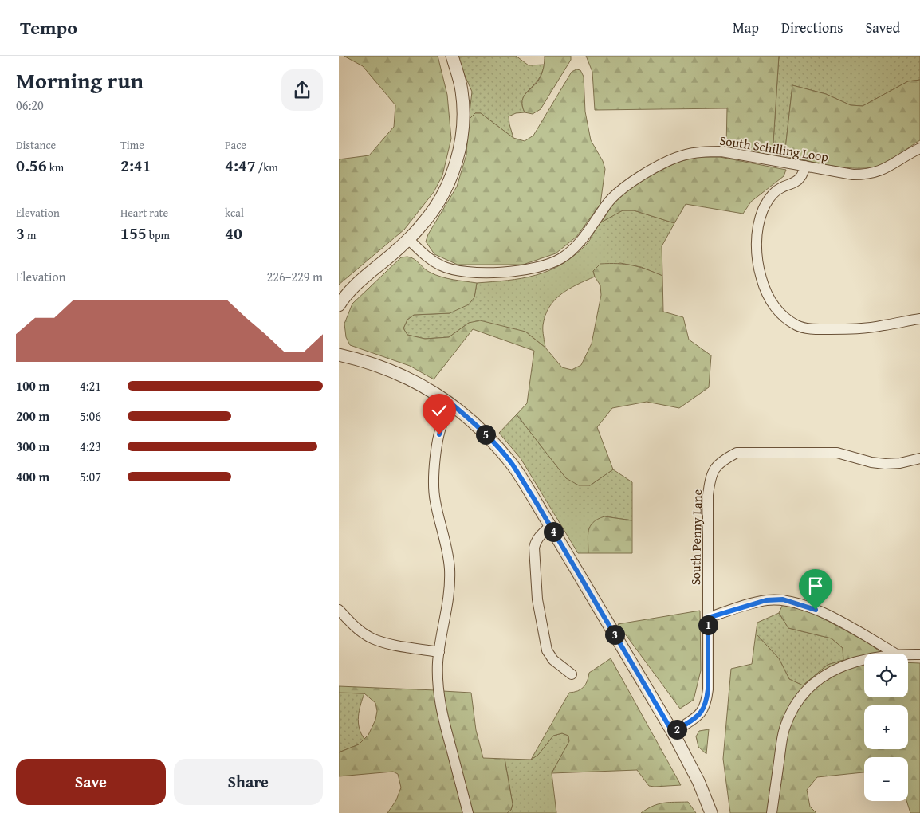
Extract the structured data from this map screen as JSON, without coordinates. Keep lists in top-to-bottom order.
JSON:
{
  "streets": {
    "street": ["South Schilling Loop", "South Penny Lane"]
  },
  "page": {
    "header": "Tempo",
    "nav": ["Map", "Directions", "Saved"],
    "heading": ["Morning run", "06:20"],
    "stats": [
      ["Distance", "0.56 km"],
      ["Time", "2:41"],
      ["Pace", "4:47 /km"],
      ["Elevation", "3 m"],
      ["Heart rate", "155 bpm"],
      ["kcal", "40"]
    ],
    "chart": ["Elevation", "226–229 m"],
    "list": [
      {
        "name": "100 m",
        "note": "4:21"
      },
      {
        "name": "200 m",
        "note": "5:06"
      },
      {
        "name": "300 m",
        "note": "4:23"
      },
      {
        "name": "400 m",
        "note": "5:07"
      }
    ],
    "pins": [
      "5",
      "4",
      "1",
      "3",
      "2"
    ],
    "map_buttons": ["+", "−"],
    "buttons": ["Save", "Share"]
  }
}
